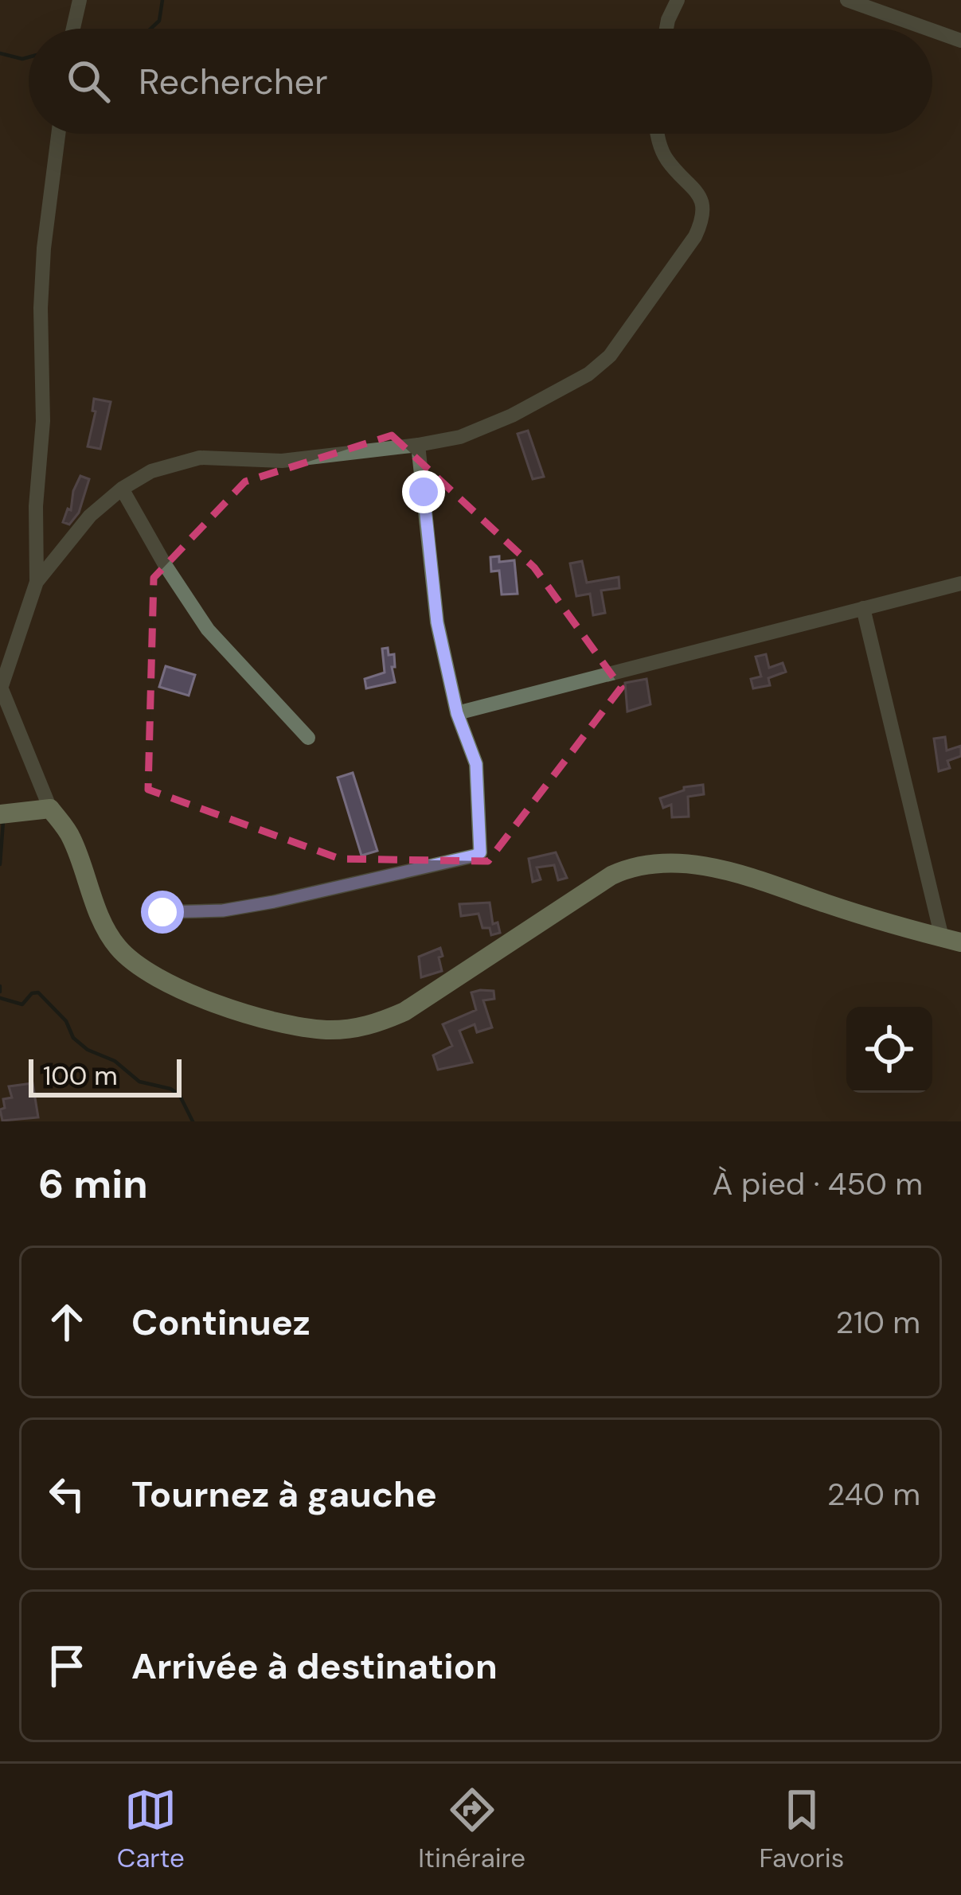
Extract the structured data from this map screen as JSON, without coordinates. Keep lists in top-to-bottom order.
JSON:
{
  "scale_bar": "100 m",
  "page": {
    "search": "Rechercher",
    "scale": "100 m",
    "heading": ["6 min", "À pied · 450 m"],
    "list": [
      ["Continuez", "210 m"],
      ["Tournez à gauche", "240 m"],
      "Arrivée à destination"
    ],
    "nav": ["Carte", "Itinéraire", "Favoris"]
  }
}
